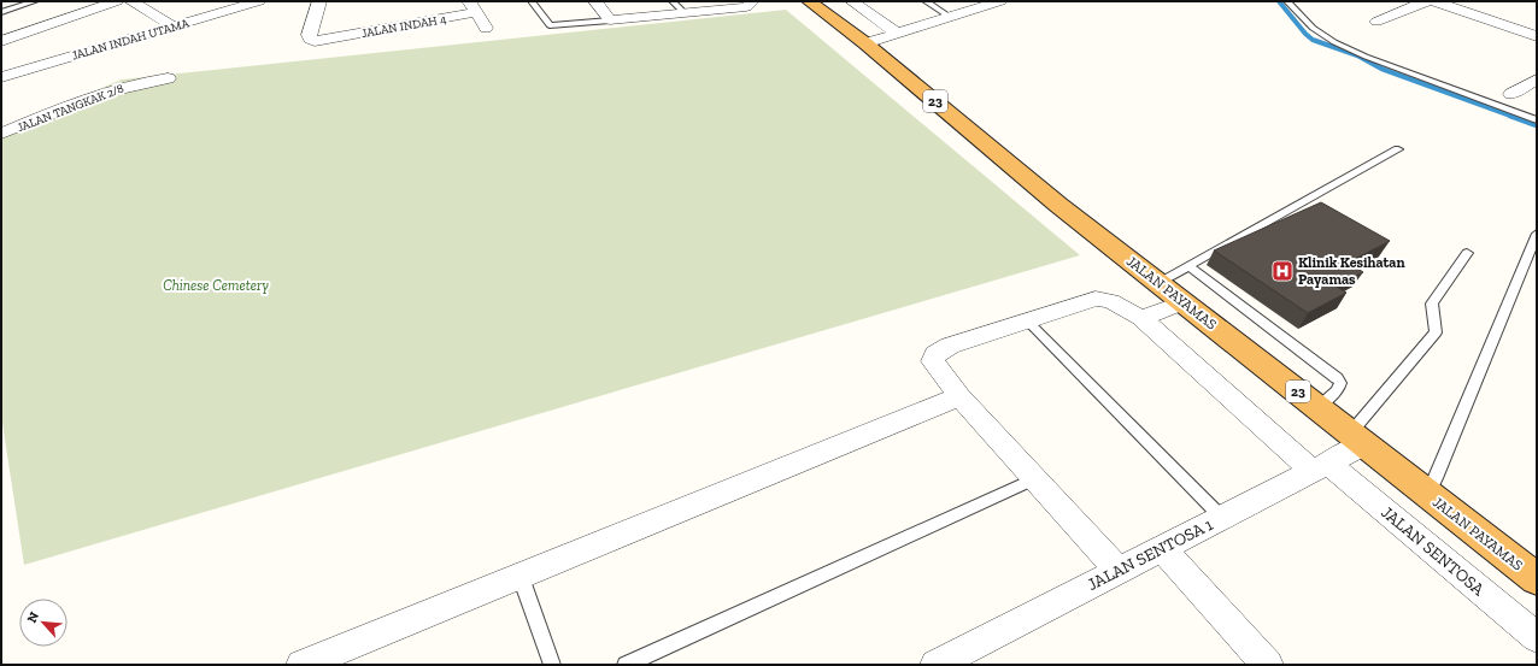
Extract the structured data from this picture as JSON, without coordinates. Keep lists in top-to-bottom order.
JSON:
{
  "streets": {
    "highway": ["23", "JALAN PAYAMAS"],
    "street": [
      "JALAN INDAH 4",
      "JALAN INDAH UTAMA",
      "JALAN TANGKAK 2/8",
      "JALAN SENTOSA",
      "JALAN SENTOSA 1"
    ]
  },
  "crossings": [
    ["JALAN PAYAMAS", "JALAN SENTOSA 1"],
    ["JALAN SENTOSA", "JALAN SENTOSA 1"]
  ],
  "parks": ["Chinese Cemetery"],
  "places": {
    "hospital": ["Klinik Kesihatan Payamas"]
  },
  "north": "top left"
}
